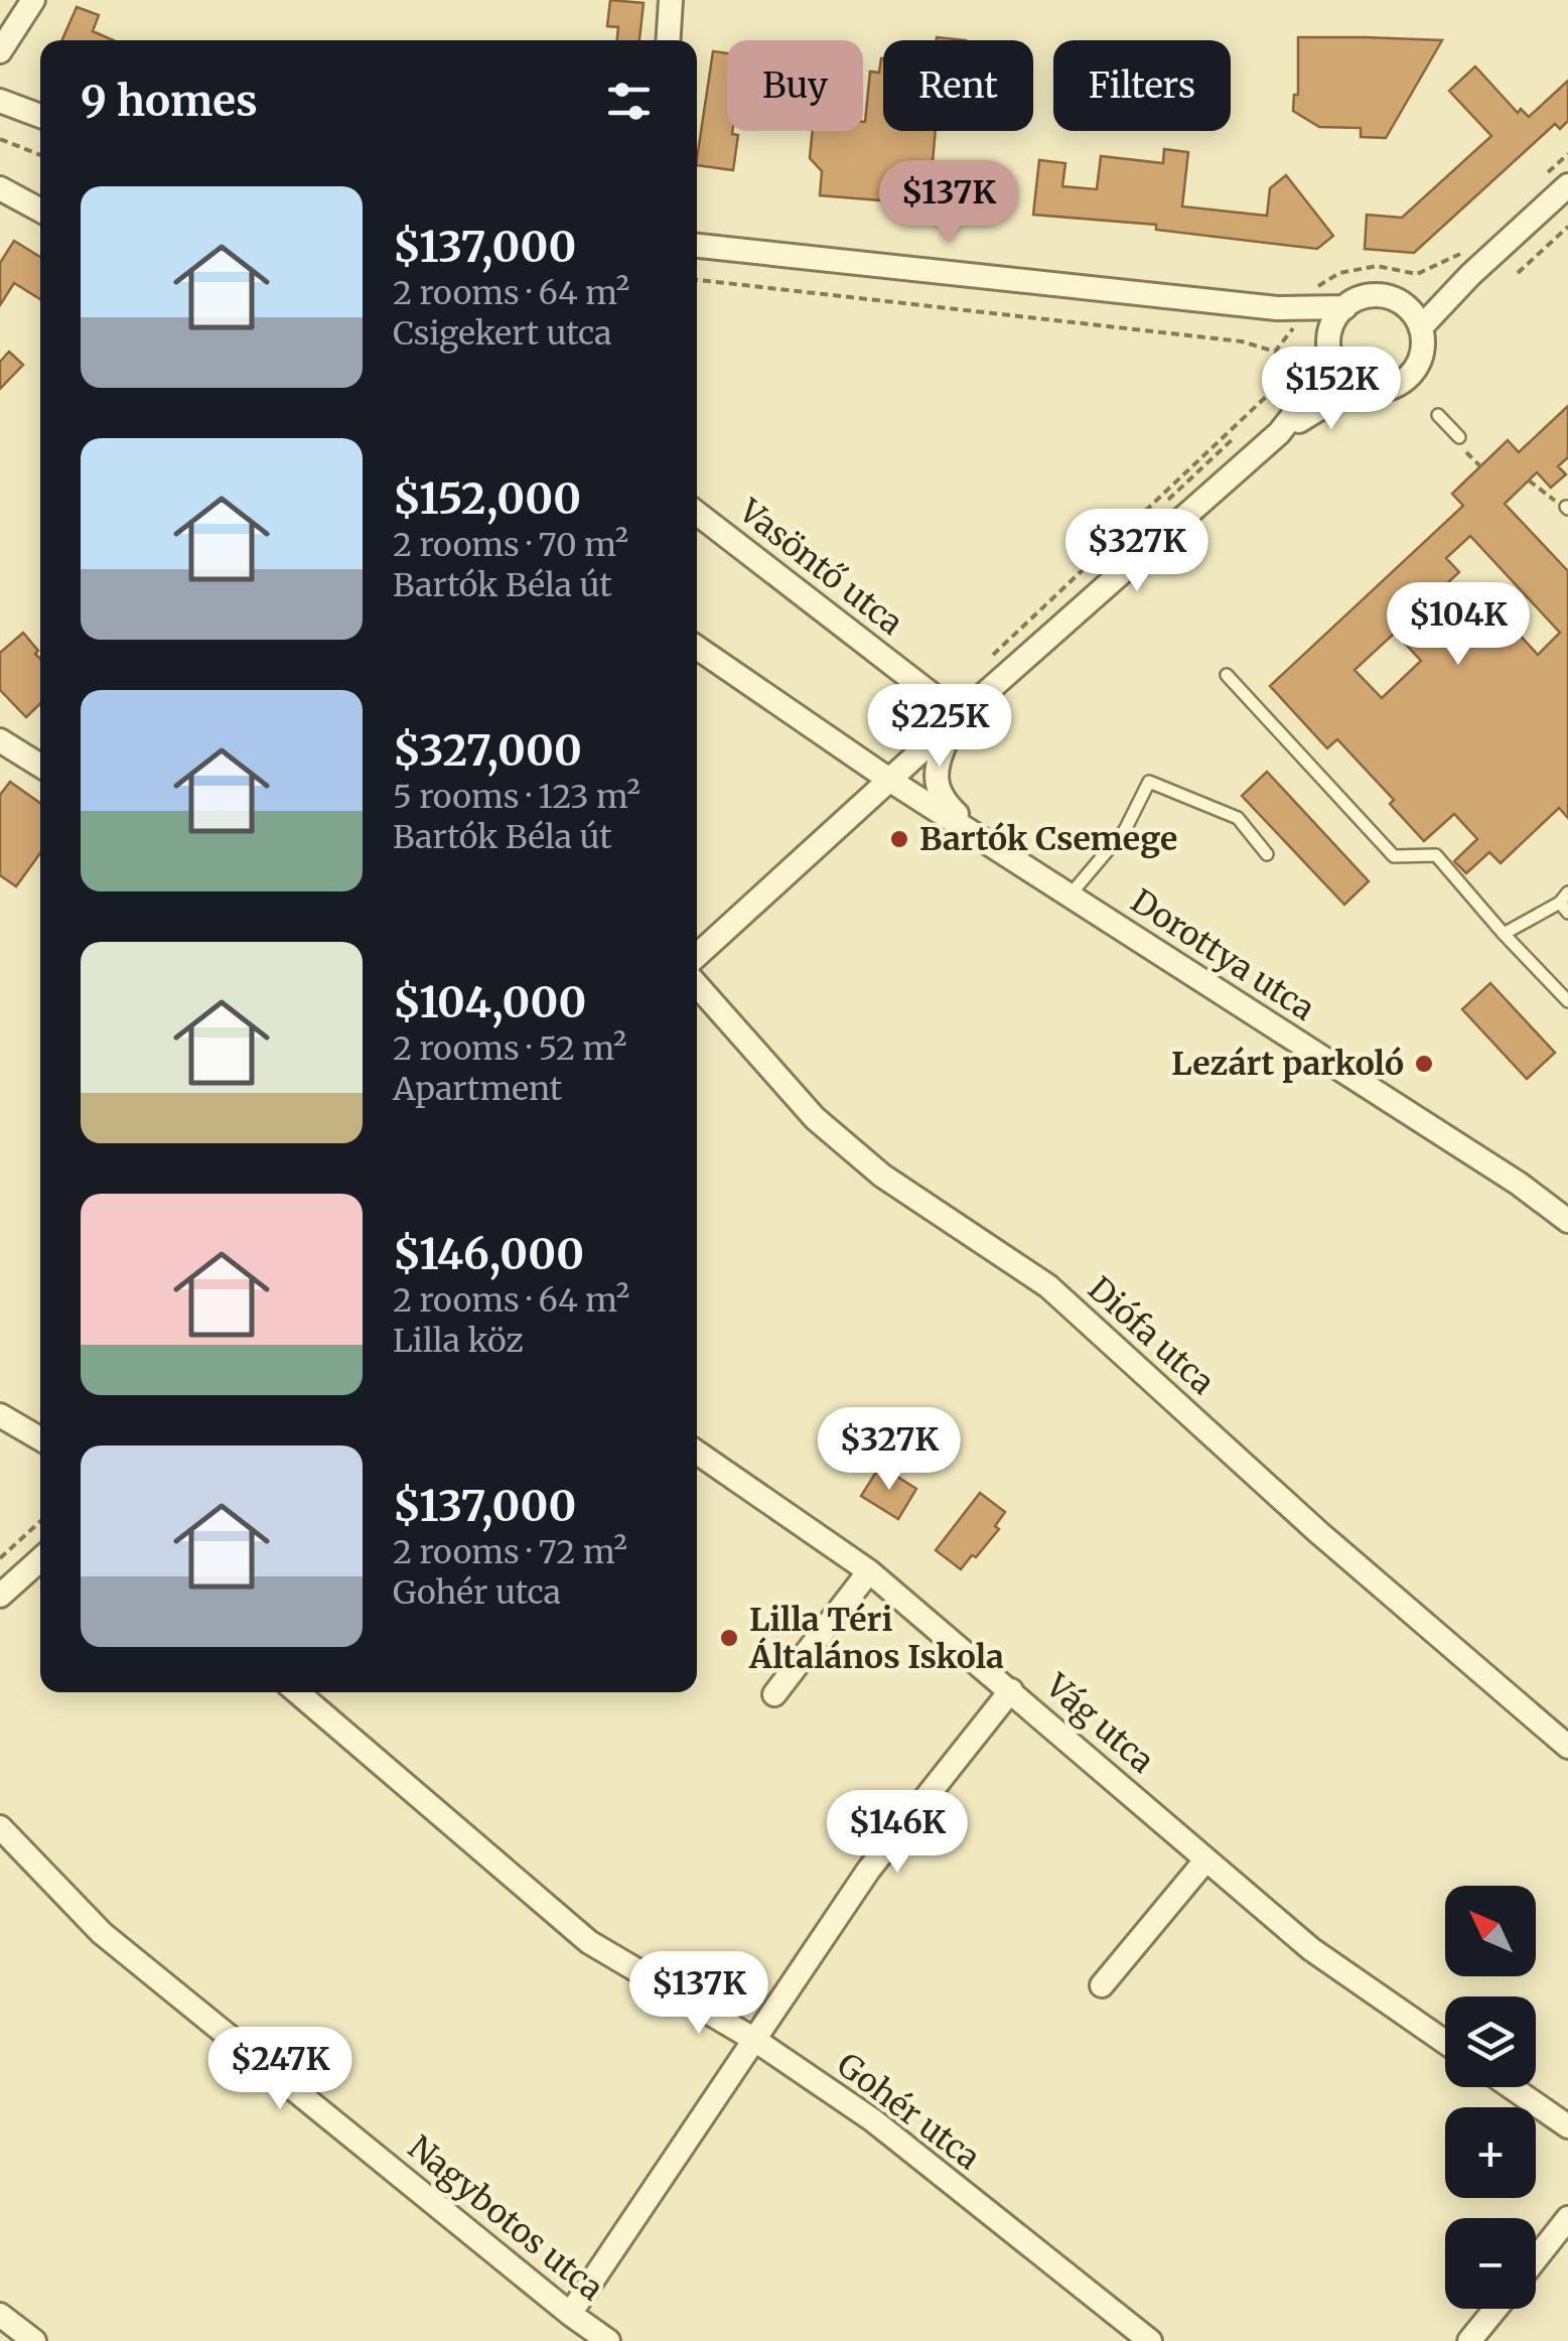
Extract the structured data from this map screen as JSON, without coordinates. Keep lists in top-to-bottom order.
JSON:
{
  "streets": {
    "street": [
      "Vasöntő utca",
      "Dorottya utca",
      "Diófa utca",
      "Vág utca",
      "Gohér utca",
      "Nagybotos utca"
    ]
  },
  "places": ["Bartók Csemege", "Lezárt parkoló", "Lilla Téri Általános Iskola"],
  "north": "top left",
  "page": {
    "chip": ["Buy", "Rent", "Filters"],
    "heading": "9 homes",
    "price": [
      "$137K",
      "$152K",
      "$327K",
      "$104K",
      "$225K",
      "$327K",
      "$146K",
      "$137K",
      "$247K"
    ],
    "list": [
      {
        "name": "$137,000",
        "note": "2 rooms · 64 m² · Csigekert utca"
      },
      {
        "name": "$152,000",
        "note": "2 rooms · 70 m² · Bartók Béla út"
      },
      {
        "name": "$327,000",
        "note": "5 rooms · 123 m² · Bartók Béla út"
      },
      {
        "name": "$104,000",
        "note": "2 rooms · 52 m² · Apartment"
      },
      {
        "name": "$146,000",
        "note": "2 rooms · 64 m² · Lilla köz"
      },
      {
        "name": "$137,000",
        "note": "2 rooms · 72 m² · Gohér utca"
      }
    ],
    "map_buttons": ["+", "−"]
  }
}
